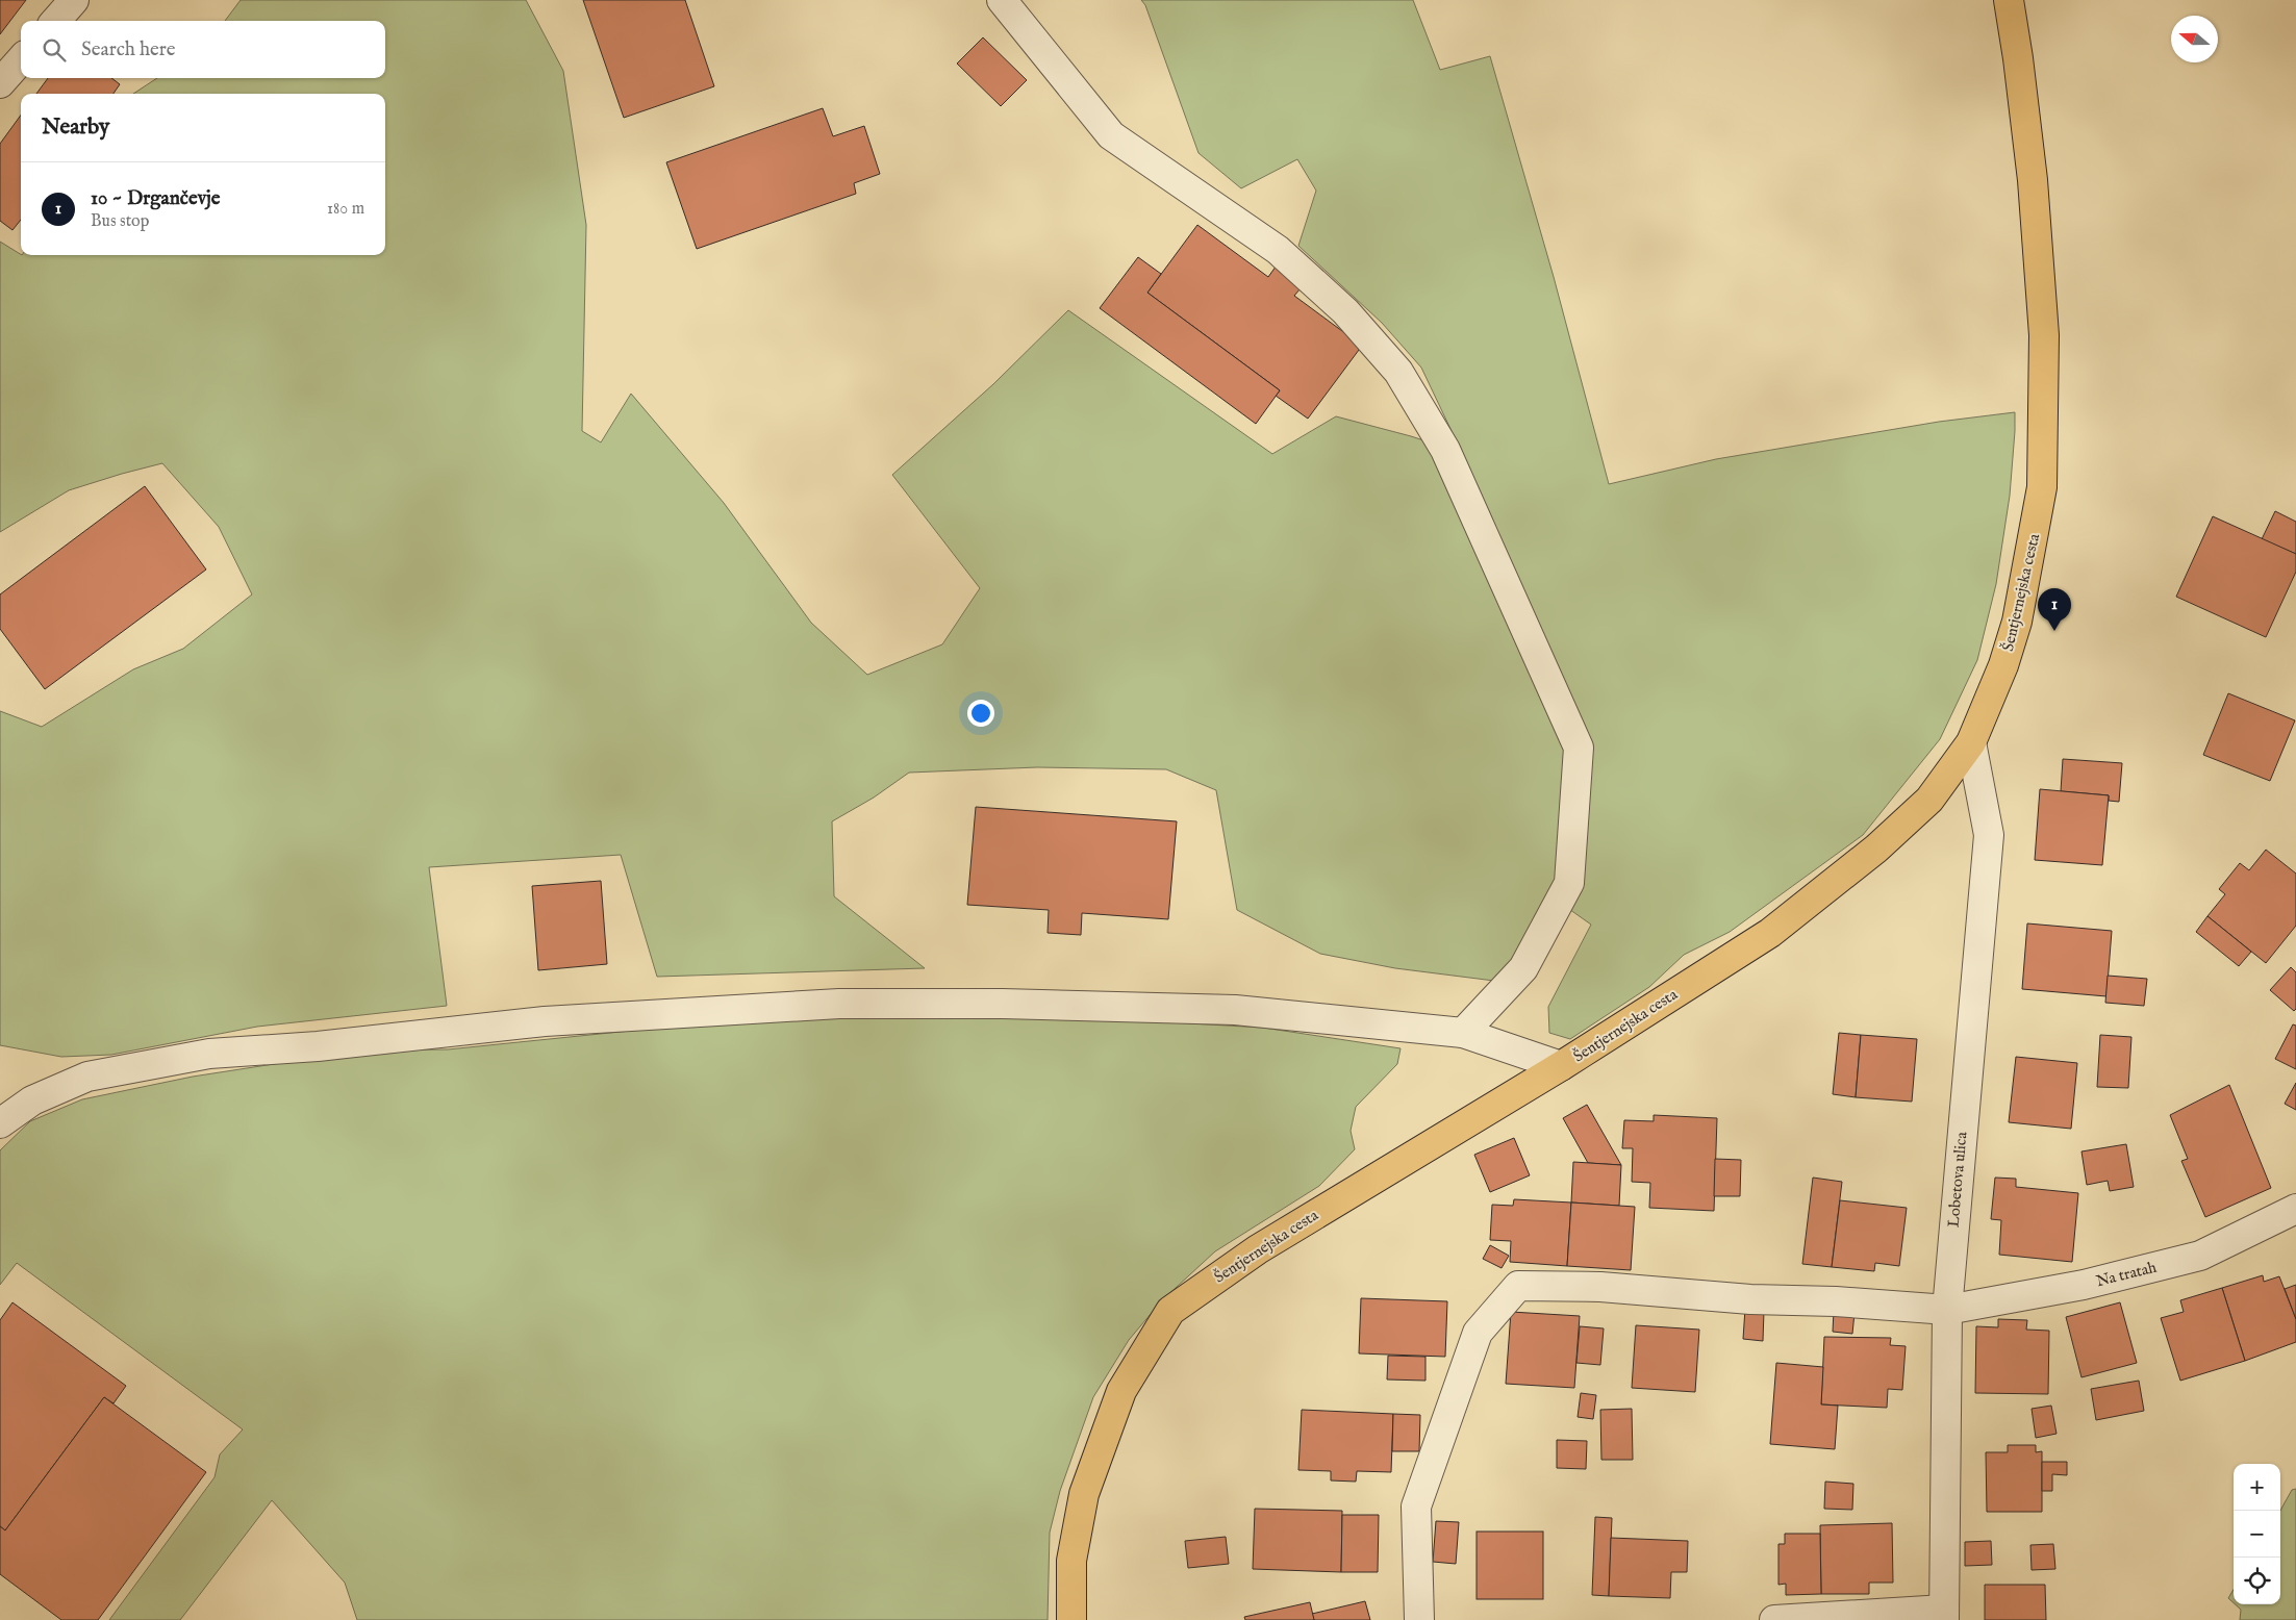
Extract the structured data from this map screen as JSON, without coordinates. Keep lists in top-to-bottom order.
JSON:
{
  "streets": {
    "main road": ["Šentjernejska cesta"],
    "street": ["Lobetova ulica", "Na tratah"]
  },
  "crossings": [
    ["Šentjernejska cesta", "Lobetova ulica"],
    ["Lobetova ulica", "Na tratah"]
  ],
  "north": "left",
  "page": {
    "search": "Search here",
    "heading": "Nearby",
    "list": [
      {
        "mark": "1",
        "name": "10 ~ Drgančevje",
        "note": "Bus stop",
        "value": "180 m"
      }
    ],
    "pins": "1",
    "map_buttons": ["+", "−"]
  }
}
